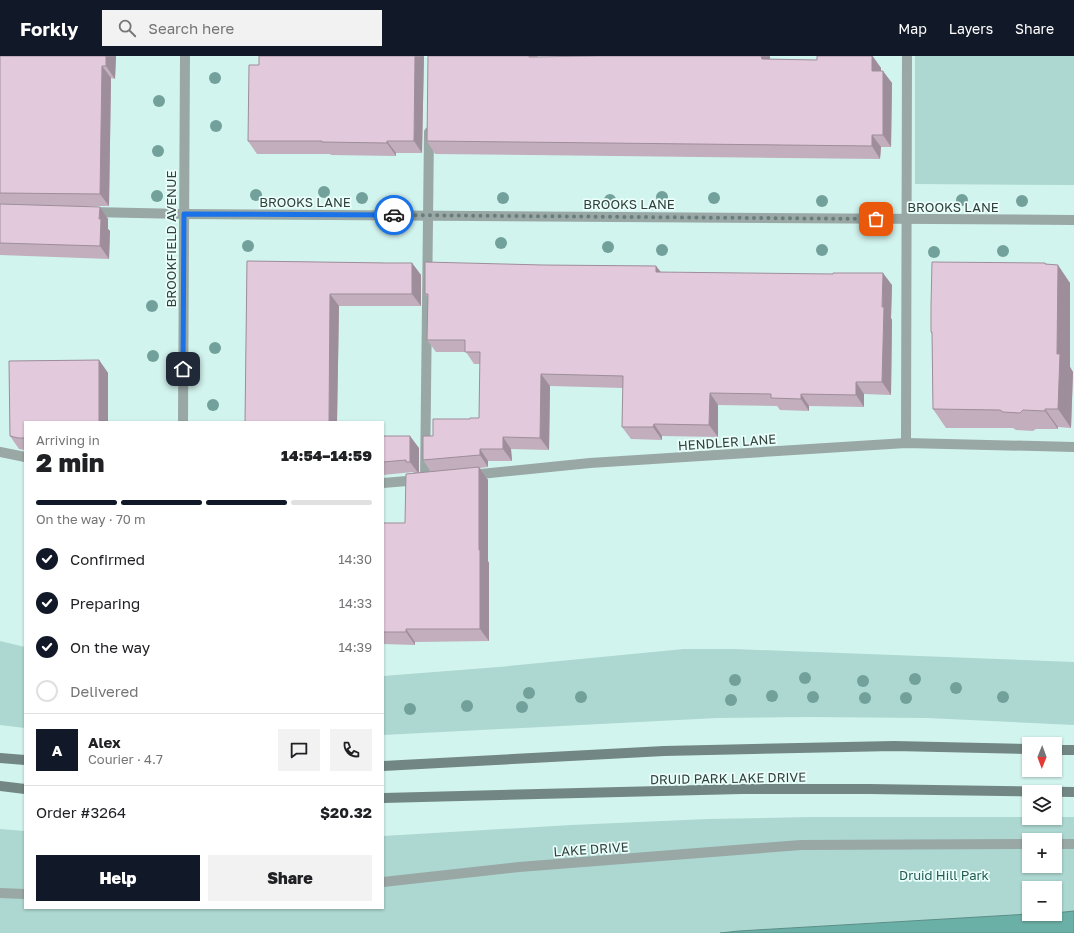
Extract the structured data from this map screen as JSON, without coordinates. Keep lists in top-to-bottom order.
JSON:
{
  "streets": {
    "main road": ["DRUID PARK LAKE DRIVE"],
    "street": [
      "BROOKS LANE",
      "BROOKFIELD AVENUE",
      "HENDLER LANE",
      "LAKE DRIVE"
    ]
  },
  "crossings": [
    ["BROOKS LANE", "BROOKFIELD AVENUE"]
  ],
  "parks": ["Druid Hill Park"],
  "north": "bottom",
  "page": {
    "header": "Forkly",
    "search": "Search here",
    "nav": ["Map", "Layers", "Share"],
    "heading": ["2 min", "Arriving in", "14:54–14:59"],
    "panel": [
      "Alex",
      "Courier · 4.7",
      "Order #3264",
      "$20.32"
    ],
    "bar": "On the way · 70 m",
    "list": [
      ["Confirmed", "14:30"],
      ["Preparing", "14:33"],
      ["On the way", "14:39"],
      "Delivered"
    ],
    "round": "A",
    "map_buttons": ["+", "−"],
    "buttons": ["Help", "Share"]
  }
}
